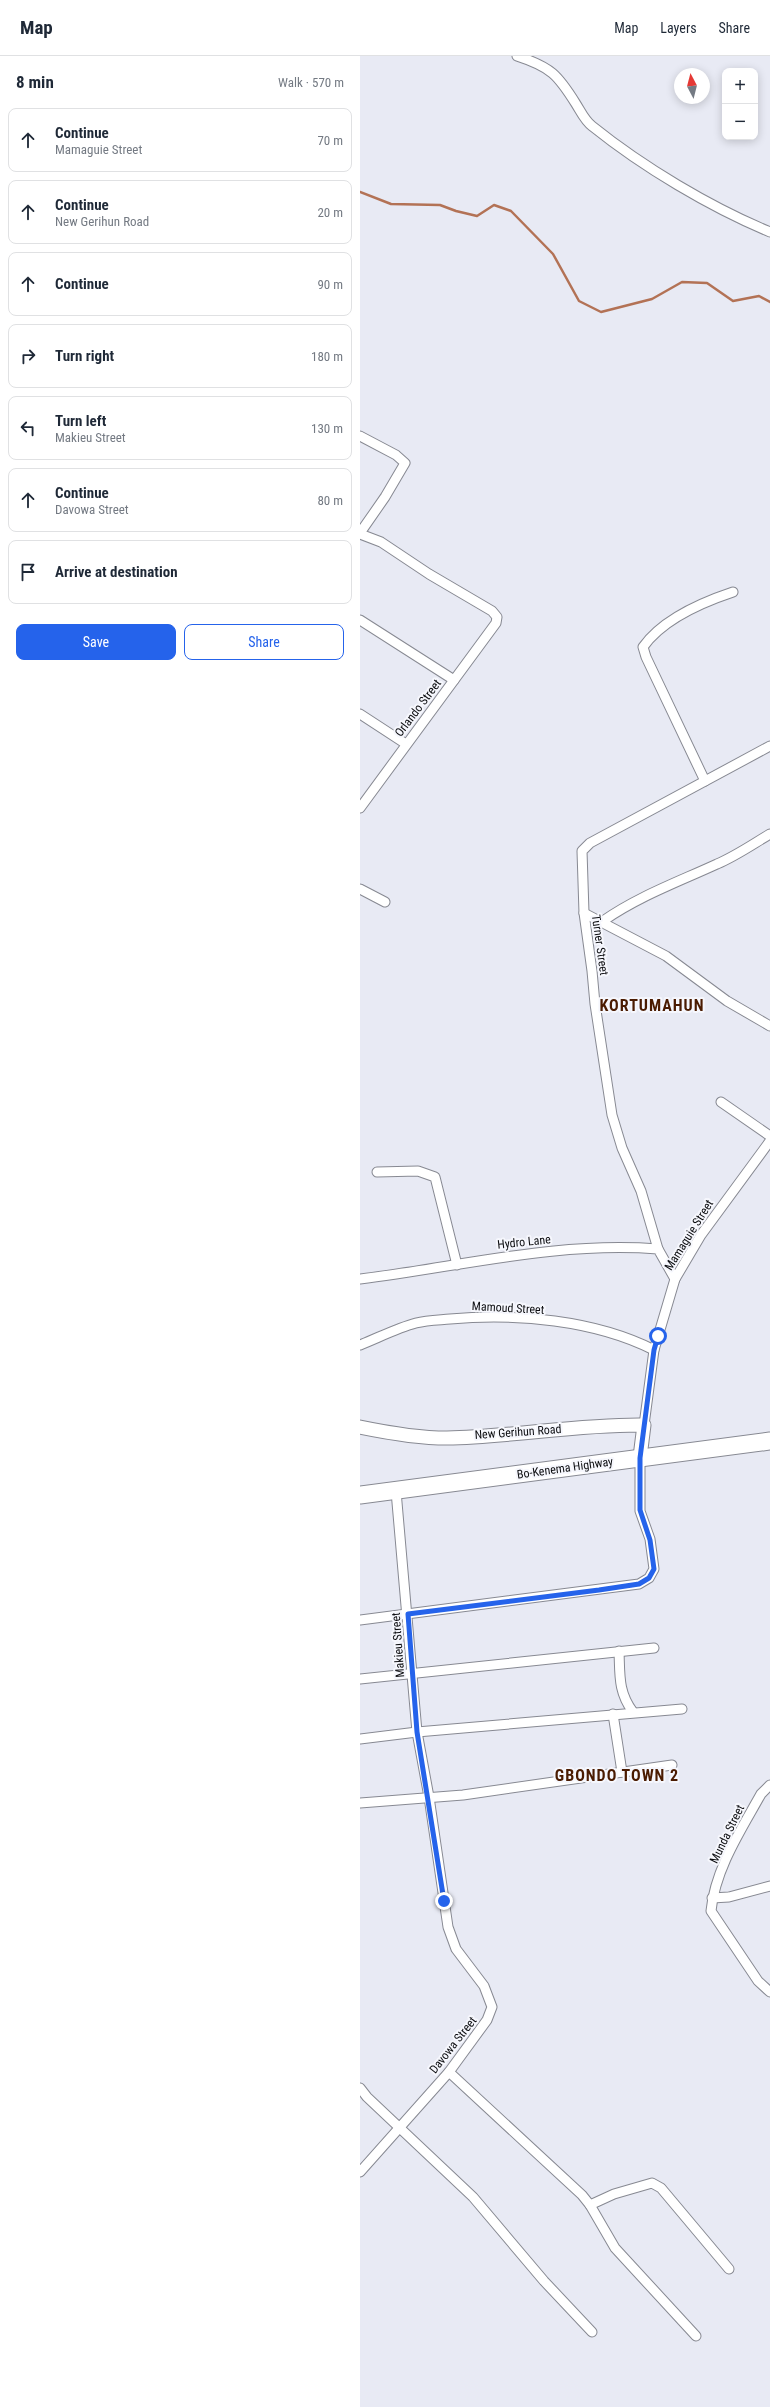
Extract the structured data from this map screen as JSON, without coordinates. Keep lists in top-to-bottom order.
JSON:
{
  "streets": {
    "highway": ["Bo-Kenema Highway"],
    "street": [
      "Orlando Street",
      "Turner Street",
      "Mamaguie Street",
      "Hydro Lane",
      "Mamoud Street",
      "New Gerihun Road",
      "Makieu Street",
      "Munda Street",
      "Davowa Street"
    ]
  },
  "crossings": [
    ["Turner Street", "Hydro Lane"],
    ["Mamaguie Street", "Mamoud Street"],
    ["Mamaguie Street", "New Gerihun Road"],
    ["Bo-Kenema Highway", "Makieu Street"],
    ["Makieu Street", "Davowa Street"]
  ],
  "districts": ["KORTUMAHUN", "GBONDO TOWN 2"],
  "north": "top",
  "page": {
    "header": "Map",
    "nav": ["Map", "Layers", "Share"],
    "heading": ["8 min", "Walk · 570 m"],
    "map_buttons": ["+", "−"],
    "list": [
      ["Continue", "Mamaguie Street", "70 m"],
      ["Continue", "New Gerihun Road", "20 m"],
      ["Continue", "90 m"],
      ["Turn right", "180 m"],
      ["Turn left", "Makieu Street", "130 m"],
      ["Continue", "Davowa Street", "80 m"],
      "Arrive at destination"
    ],
    "buttons": ["Save", "Share"]
  }
}
